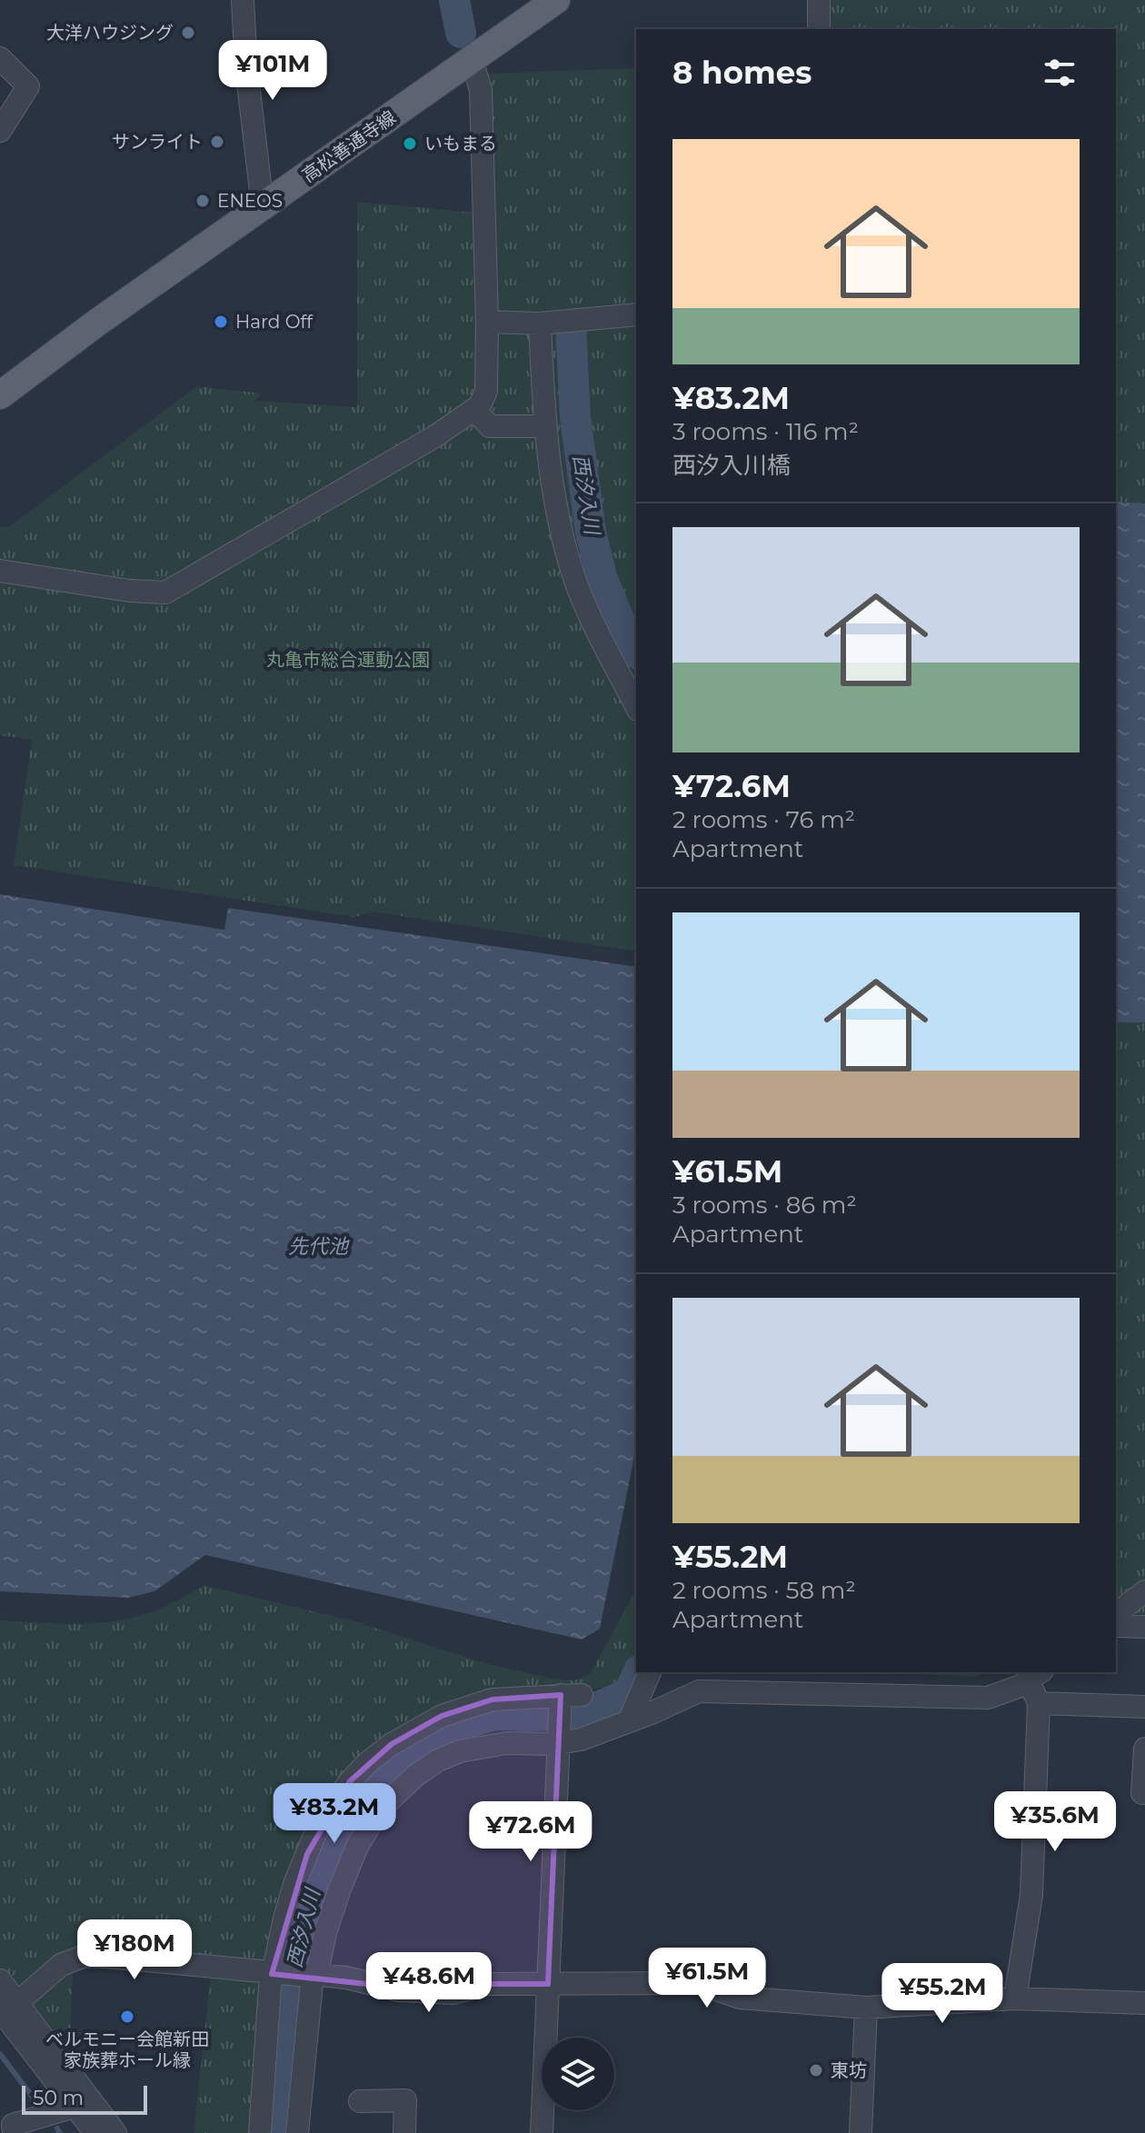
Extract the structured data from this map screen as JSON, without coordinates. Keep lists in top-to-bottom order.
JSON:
{
  "streets": {
    "main road": ["高松善通寺線"]
  },
  "water": ["西汐入川", "先代池"],
  "parks": ["丸亀市総合運動公園"],
  "places": [
    "大洋ハウジング",
    "サンライト",
    "いもまる",
    "ENEOS",
    "Hard Off",
    "ベルモニー会館新田 家族葬ホール縁",
    "東坊"
  ],
  "scale_bar": "50 m",
  "page": {
    "heading": "8 homes",
    "price": [
      "¥101M",
      "¥83.2M",
      "¥35.6M",
      "¥72.6M",
      "¥180M",
      "¥61.5M",
      "¥48.6M",
      "¥55.2M"
    ],
    "list": [
      {
        "name": "¥83.2M",
        "note": "3 rooms · 116 m² · 西汐入川橋"
      },
      {
        "name": "¥72.6M",
        "note": "2 rooms · 76 m² · Apartment"
      },
      {
        "name": "¥61.5M",
        "note": "3 rooms · 86 m² · Apartment"
      },
      {
        "name": "¥55.2M",
        "note": "2 rooms · 58 m² · Apartment"
      }
    ],
    "scale": "50 m"
  }
}
